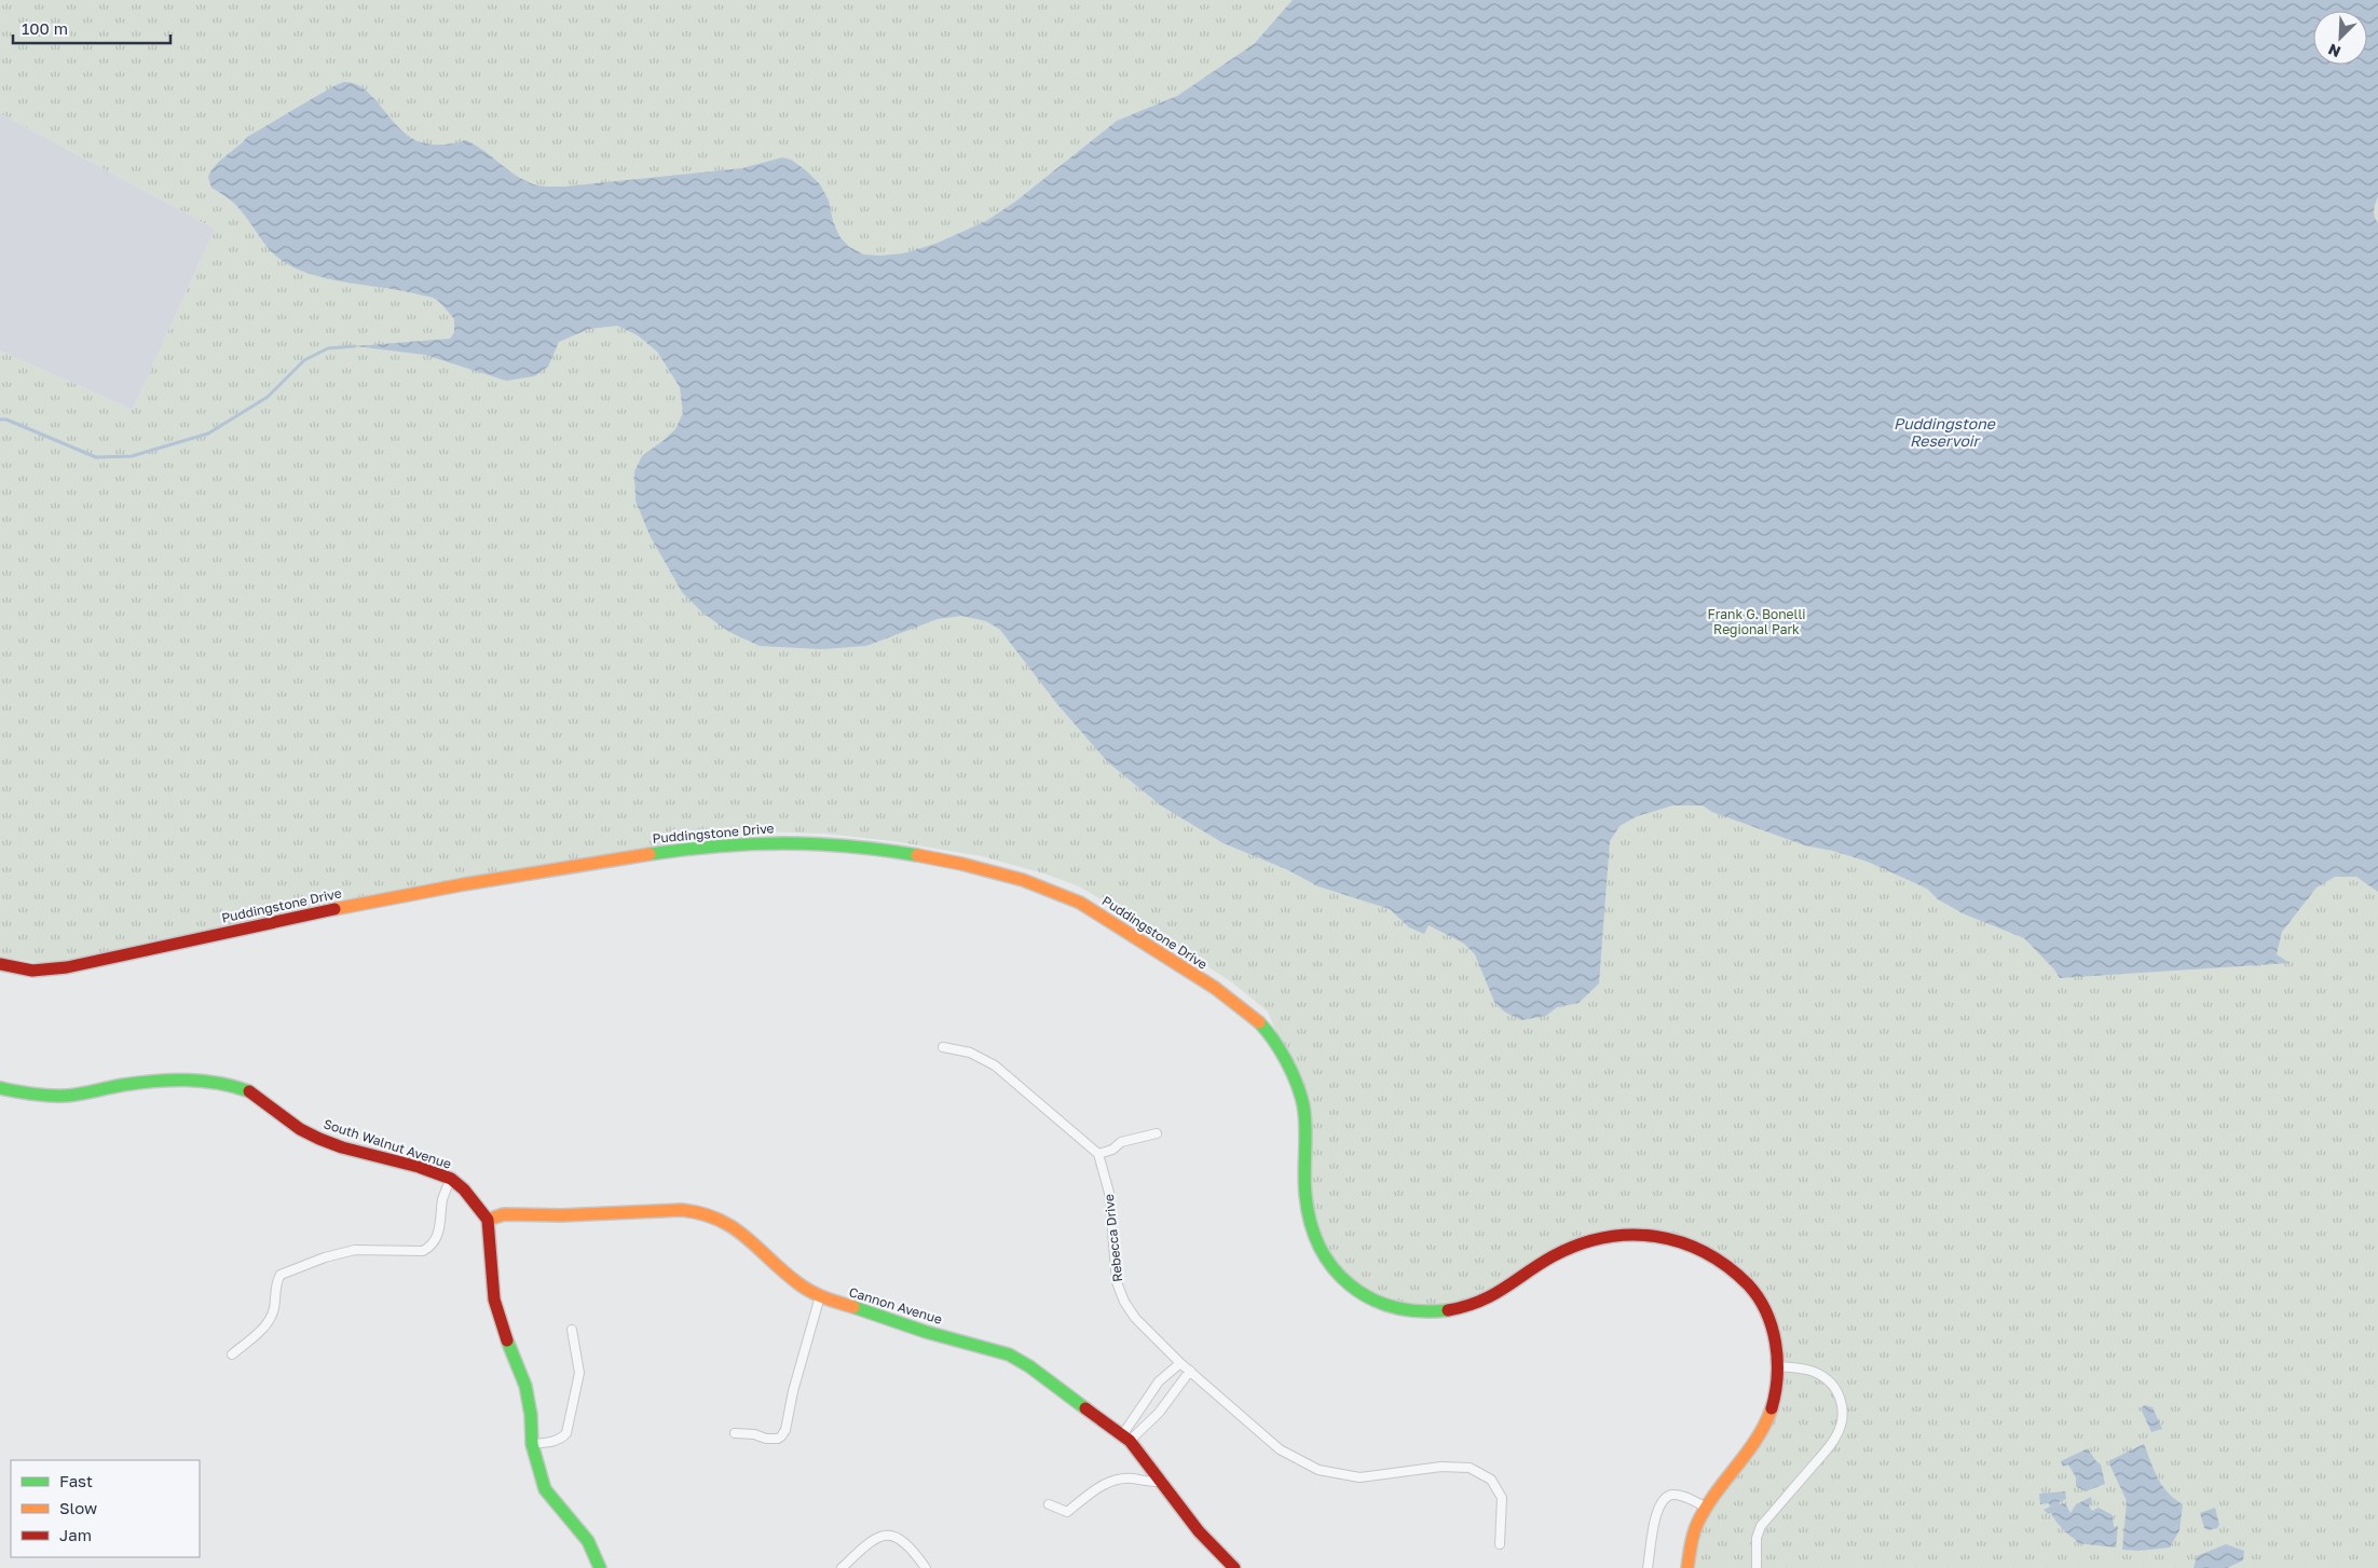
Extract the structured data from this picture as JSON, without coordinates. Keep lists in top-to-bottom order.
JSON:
{
  "streets": {
    "street": [
      "Puddingstone Drive",
      "South Walnut Avenue",
      "Rebecca Drive",
      "Cannon Avenue"
    ]
  },
  "crossings": [
    ["South Walnut Avenue", "Cannon Avenue"]
  ],
  "water": ["Puddingstone Reservoir"],
  "parks": ["Frank G. Bonelli Regional Park"],
  "legend": ["Fast", "Slow", "Jam"],
  "scale_bar": "100 m",
  "north": "bottom left"
}
